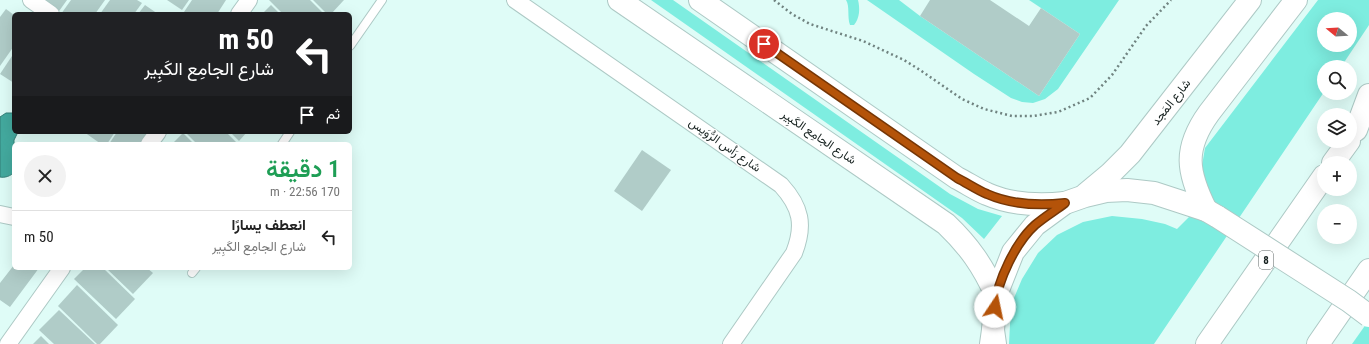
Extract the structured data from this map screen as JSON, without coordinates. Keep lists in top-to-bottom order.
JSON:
{
  "streets": {
    "main road": ["شارع المَجد", "شارع الجامِع الكَبِير", "8"],
    "street": ["شارع رَأس الرُّوَيس"]
  },
  "crossings": [
    ["شارع المَجد", "شارع الجامِع الكَبِير"]
  ],
  "north": "left",
  "page": {
    "map_buttons": ["+", "−"],
    "turn": ["50 m", "شارع الجامِع الكَبِير"],
    "then": "ثم",
    "heading": ["1 دقيقة", "170 m · 22:56"],
    "list": [
      {
        "name": "انعطف يسارًا",
        "note": "شارع الجامِع الكَبِير",
        "value": "50 m"
      }
    ]
  }
}
